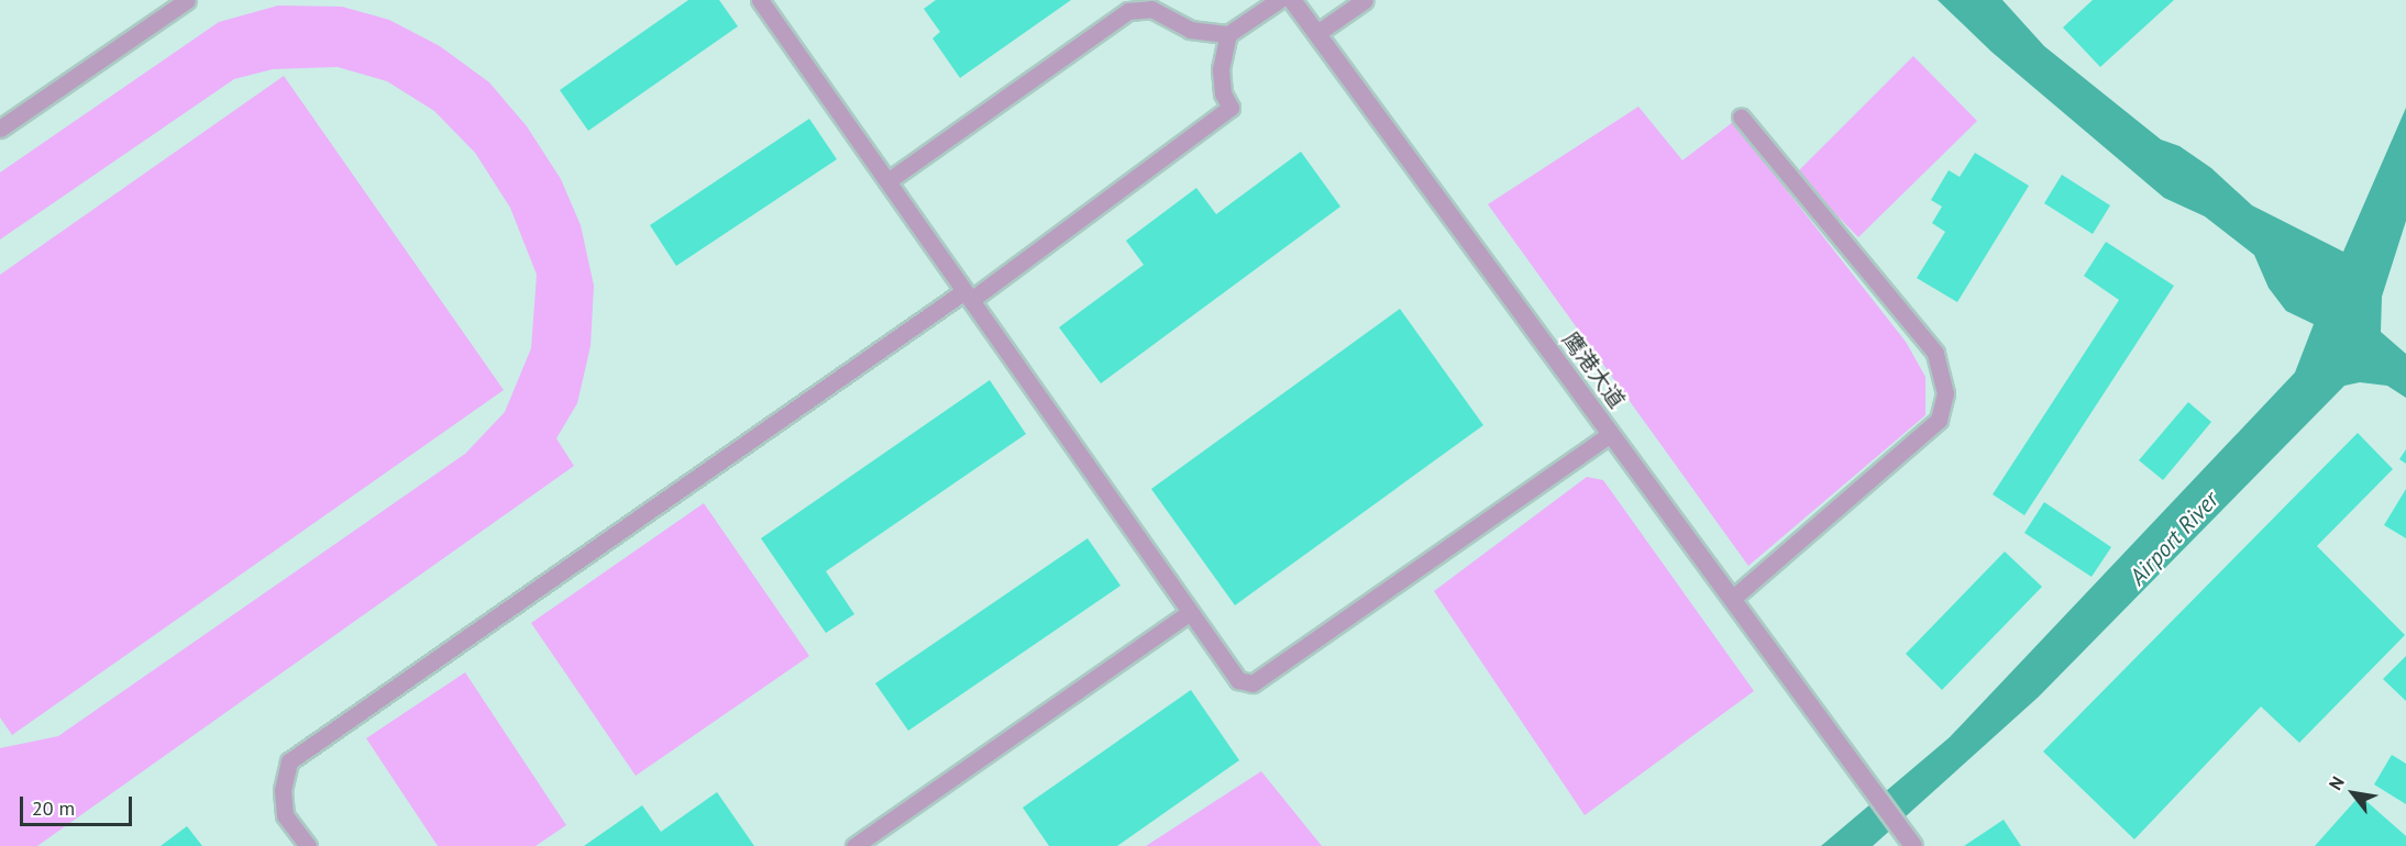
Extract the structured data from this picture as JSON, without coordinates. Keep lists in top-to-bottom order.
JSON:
{
  "streets": {
    "street": ["鹰港大道"]
  },
  "water": ["Airport River"],
  "scale_bar": "20 m",
  "north": "top left"
}
